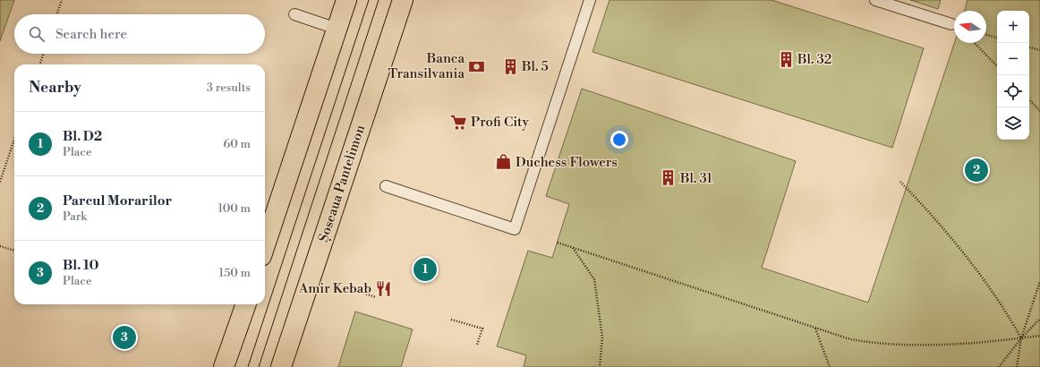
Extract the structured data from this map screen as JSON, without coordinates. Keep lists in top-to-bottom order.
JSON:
{
  "streets": {
    "main road": ["Șoseaua Pantelimon"]
  },
  "places": {
    "building": ["Bl. 32", "Bl. 5", "Bl. 31"],
    "bank": ["Banca Transilvania"],
    "supermarket": ["Profi City"],
    "shop": ["Duchess Flowers"],
    "restaurant": ["Amir Kebab"]
  },
  "north": "left",
  "page": {
    "map_buttons": ["+", "−"],
    "search": "Search here",
    "heading": ["Nearby", "3 results"],
    "list": [
      {
        "mark": "1",
        "name": "Bl. D2",
        "note": "Place",
        "value": "60 m"
      },
      {
        "mark": "2",
        "name": "Parcul Morarilor",
        "note": "Park",
        "value": "100 m"
      },
      {
        "mark": "3",
        "name": "Bl. 10",
        "note": "Place",
        "value": "150 m"
      }
    ],
    "pins": ["2", "1", "3"]
  }
}
